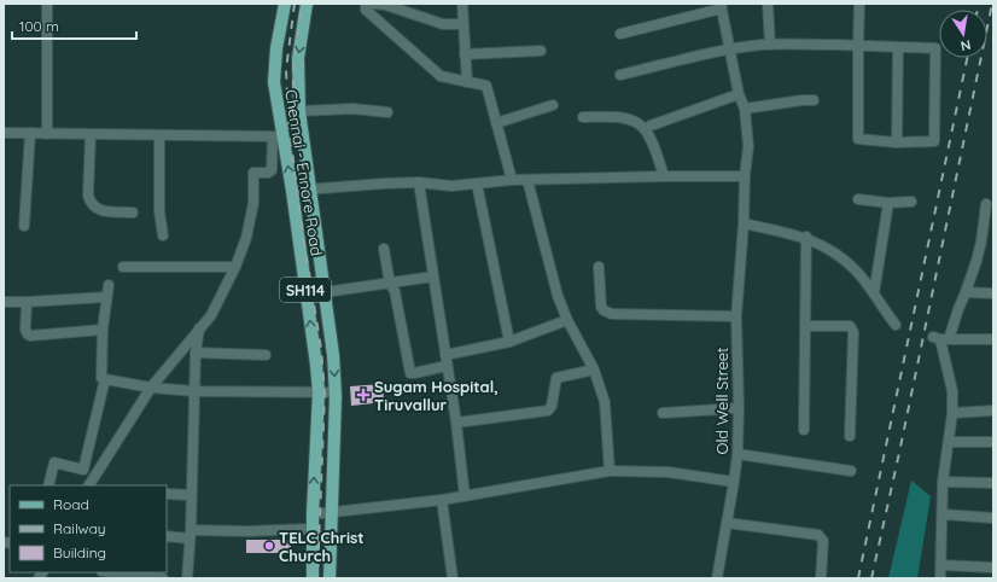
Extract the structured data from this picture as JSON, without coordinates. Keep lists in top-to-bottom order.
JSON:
{
  "streets": {
    "main road": ["Chennai - Ennore Road", "SH114"],
    "street": ["Old Well Street"]
  },
  "places": {
    "health": ["Sugam Hospital, Tiruvallur"],
    "other": ["TELC Christ Church"]
  },
  "legend": ["Road", "Railway", "Building"],
  "scale_bar": "100 m",
  "north": "bottom"
}
